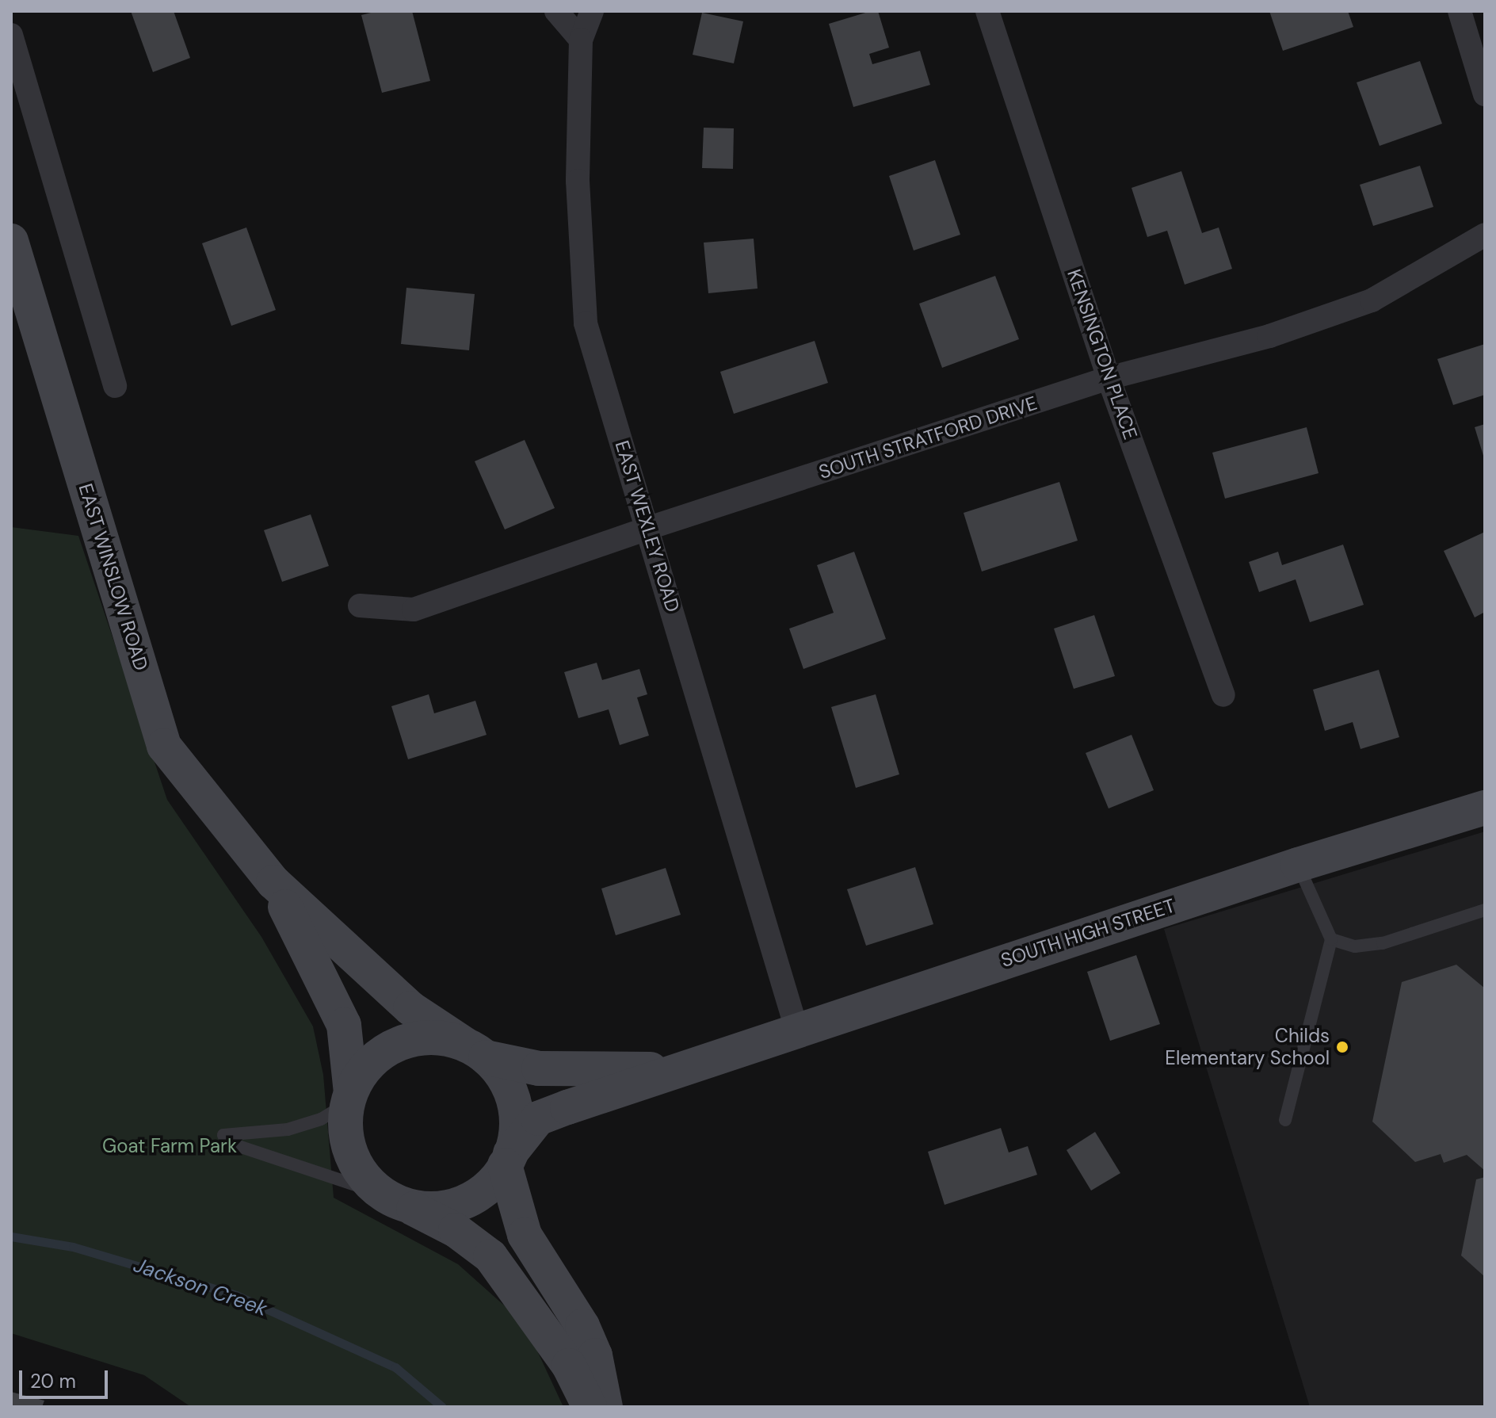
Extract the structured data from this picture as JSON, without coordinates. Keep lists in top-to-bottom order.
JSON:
{
  "streets": {
    "main road": ["EAST WINSLOW ROAD", "SOUTH HIGH STREET"],
    "street": ["KENSINGTON PLACE", "SOUTH STRATFORD DRIVE", "EAST WEXLEY ROAD"]
  },
  "crossings": [
    ["KENSINGTON PLACE", "SOUTH STRATFORD DRIVE"],
    ["SOUTH STRATFORD DRIVE", "EAST WEXLEY ROAD"],
    ["EAST WEXLEY ROAD", "SOUTH HIGH STREET"],
    ["EAST WINSLOW ROAD", "SOUTH HIGH STREET"]
  ],
  "water": ["Jackson Creek"],
  "parks": ["Goat Farm Park"],
  "places": ["Childs Elementary School"],
  "scale_bar": "20 m"
}
